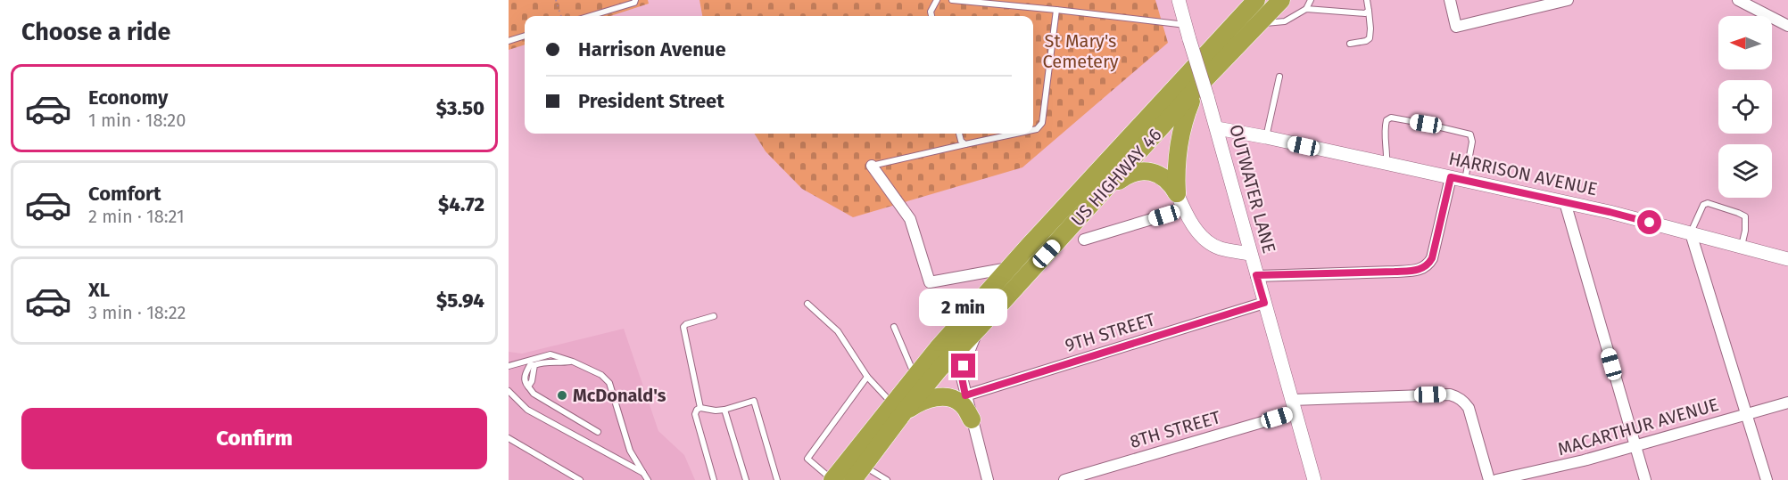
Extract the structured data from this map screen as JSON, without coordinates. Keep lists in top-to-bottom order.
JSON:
{
  "streets": {
    "highway": ["US HIGHWAY 46"],
    "street": [
      "HARRISON AVENUE",
      "OUTWATER LANE",
      "9TH STREET",
      "MACARTHUR AVENUE",
      "8TH STREET"
    ]
  },
  "crossings": [
    ["HARRISON AVENUE", "OUTWATER LANE"],
    ["US HIGHWAY 46", "OUTWATER LANE"],
    ["OUTWATER LANE", "9TH STREET"],
    ["OUTWATER LANE", "8TH STREET"]
  ],
  "parks": ["St Mary's Cemetery"],
  "places": ["McDonald's"],
  "north": "left",
  "page": {
    "heading": "Choose a ride",
    "banner": ["Harrison Avenue", "President Street"],
    "list": [
      {
        "name": "Economy",
        "note": "1 min · 18:20",
        "value": "$3.50"
      },
      {
        "name": "Comfort",
        "note": "2 min · 18:21",
        "value": "$4.72"
      },
      {
        "name": "XL",
        "note": "3 min · 18:22",
        "value": "$5.94"
      }
    ],
    "bubble": "2 min",
    "buttons": "Confirm"
  }
}
